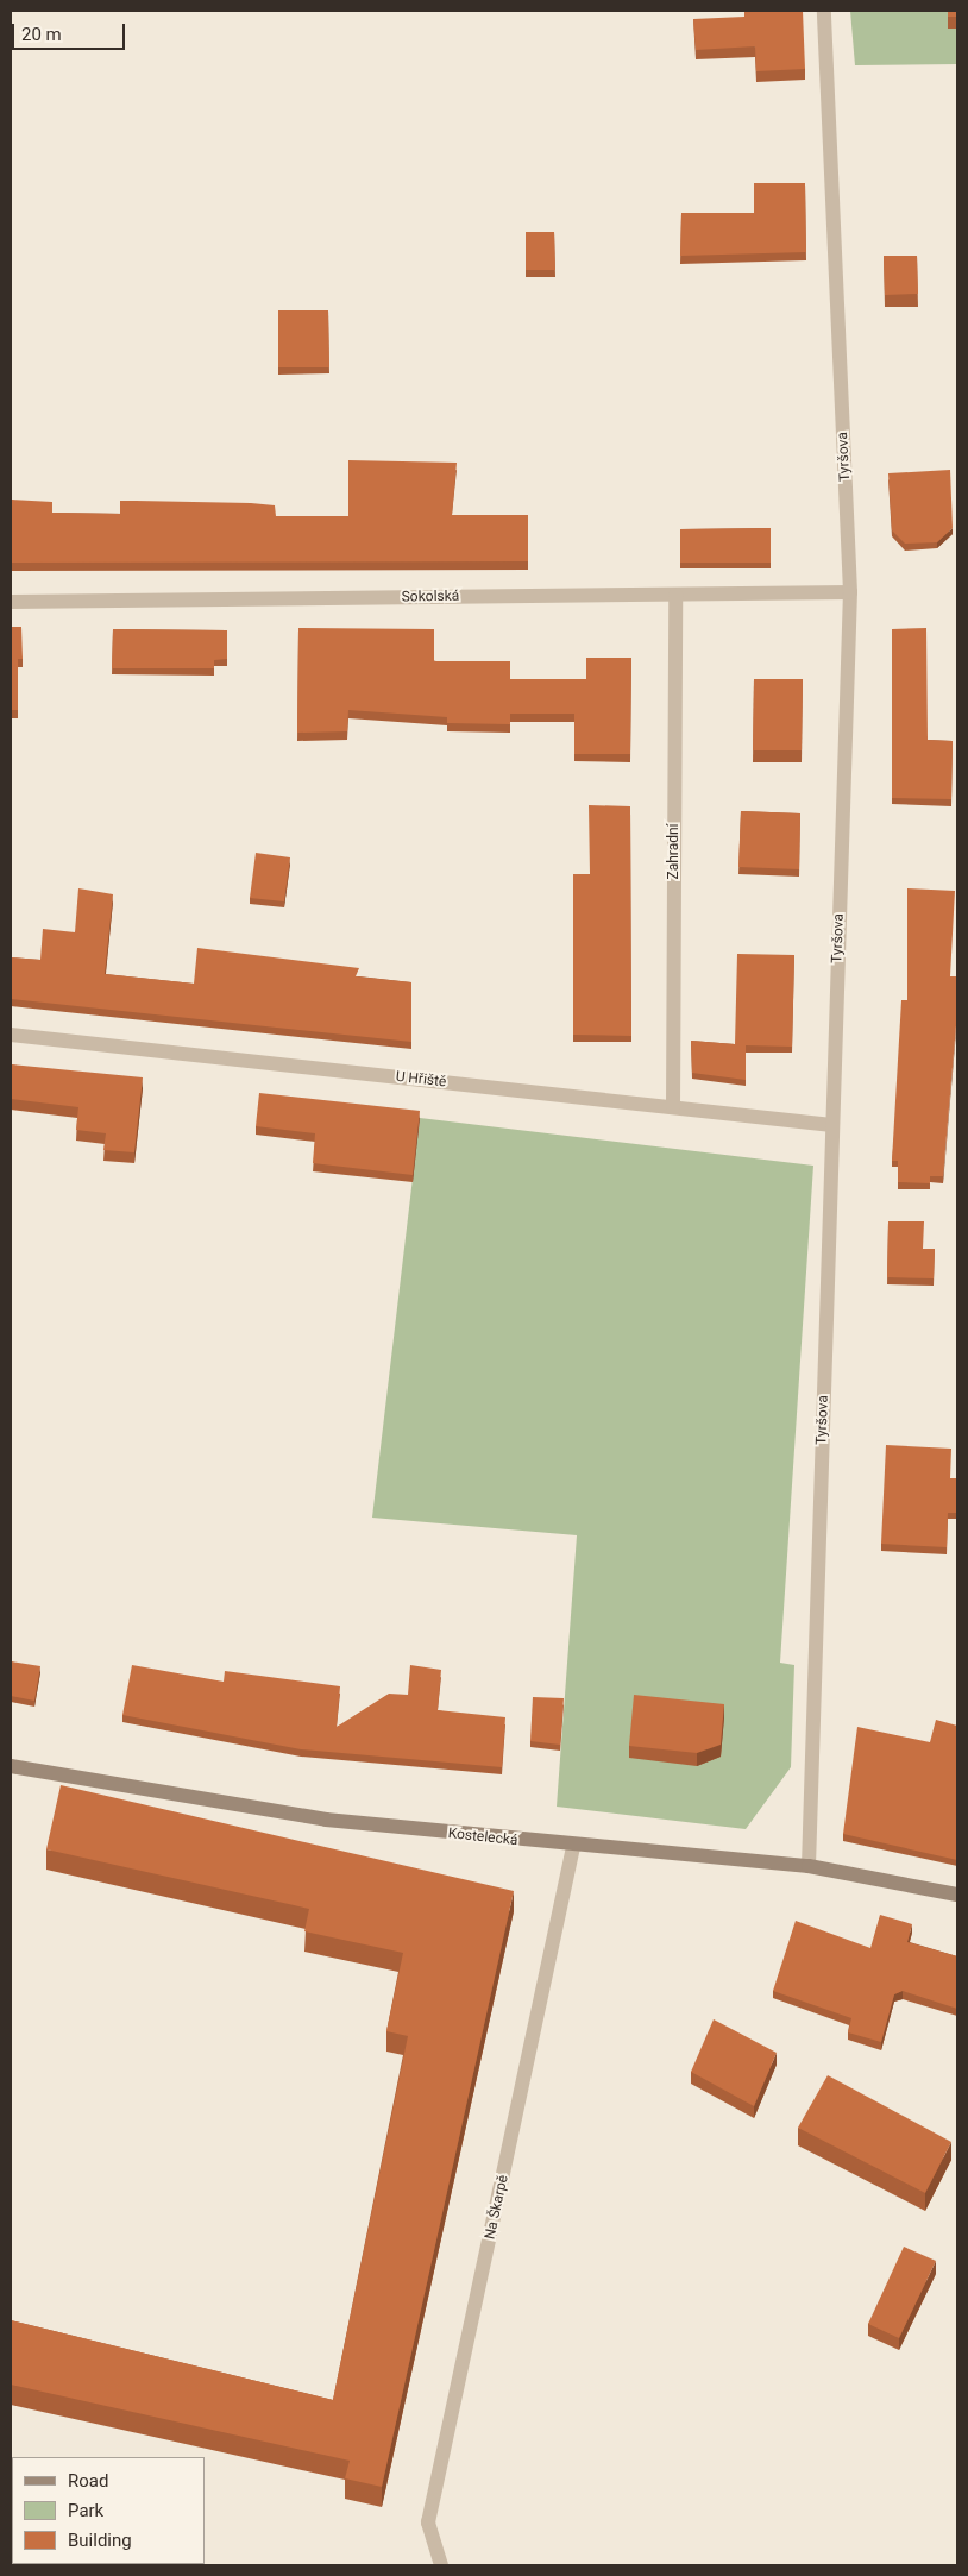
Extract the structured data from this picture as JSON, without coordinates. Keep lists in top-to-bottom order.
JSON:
{
  "streets": {
    "main road": ["Kostelecká"],
    "street": [
      "Tyršova",
      "Sokolská",
      "Zahradní",
      "U Hřiště",
      "Na Škarpě"
    ]
  },
  "crossings": [
    ["Tyršova", "Sokolská"],
    ["Tyršova", "U Hřiště"],
    ["Tyršova", "Kostelecká"],
    ["Sokolská", "Zahradní"],
    ["Zahradní", "U Hřiště"],
    ["Kostelecká", "Na Škarpě"]
  ],
  "legend": ["Road", "Park", "Building"],
  "scale_bar": "20 m"
}
